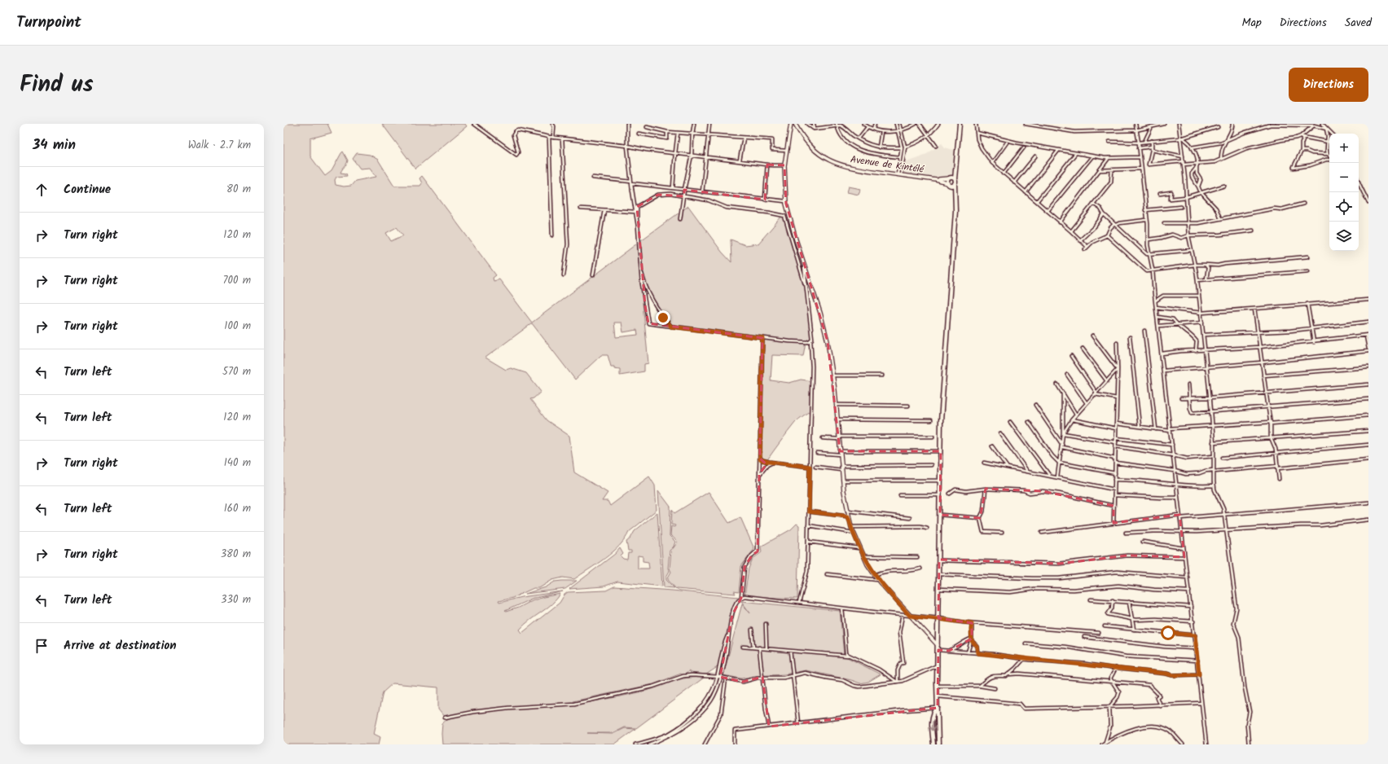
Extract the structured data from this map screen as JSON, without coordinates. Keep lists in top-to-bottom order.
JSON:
{
  "streets": {
    "street": ["Avenue de Kintélé"]
  },
  "page": {
    "header": "Turnpoint",
    "nav": ["Map", "Directions", "Saved"],
    "title": "Find us",
    "buttons": "Directions",
    "heading": ["34 min", "Walk · 2.7 km"],
    "map_buttons": ["+", "−"],
    "list": [
      ["Continue", "80 m"],
      ["Turn right", "120 m"],
      ["Turn right", "700 m"],
      ["Turn right", "100 m"],
      ["Turn left", "570 m"],
      ["Turn left", "120 m"],
      ["Turn right", "140 m"],
      ["Turn left", "160 m"],
      ["Turn right", "380 m"],
      ["Turn left", "330 m"],
      "Arrive at destination"
    ]
  }
}
